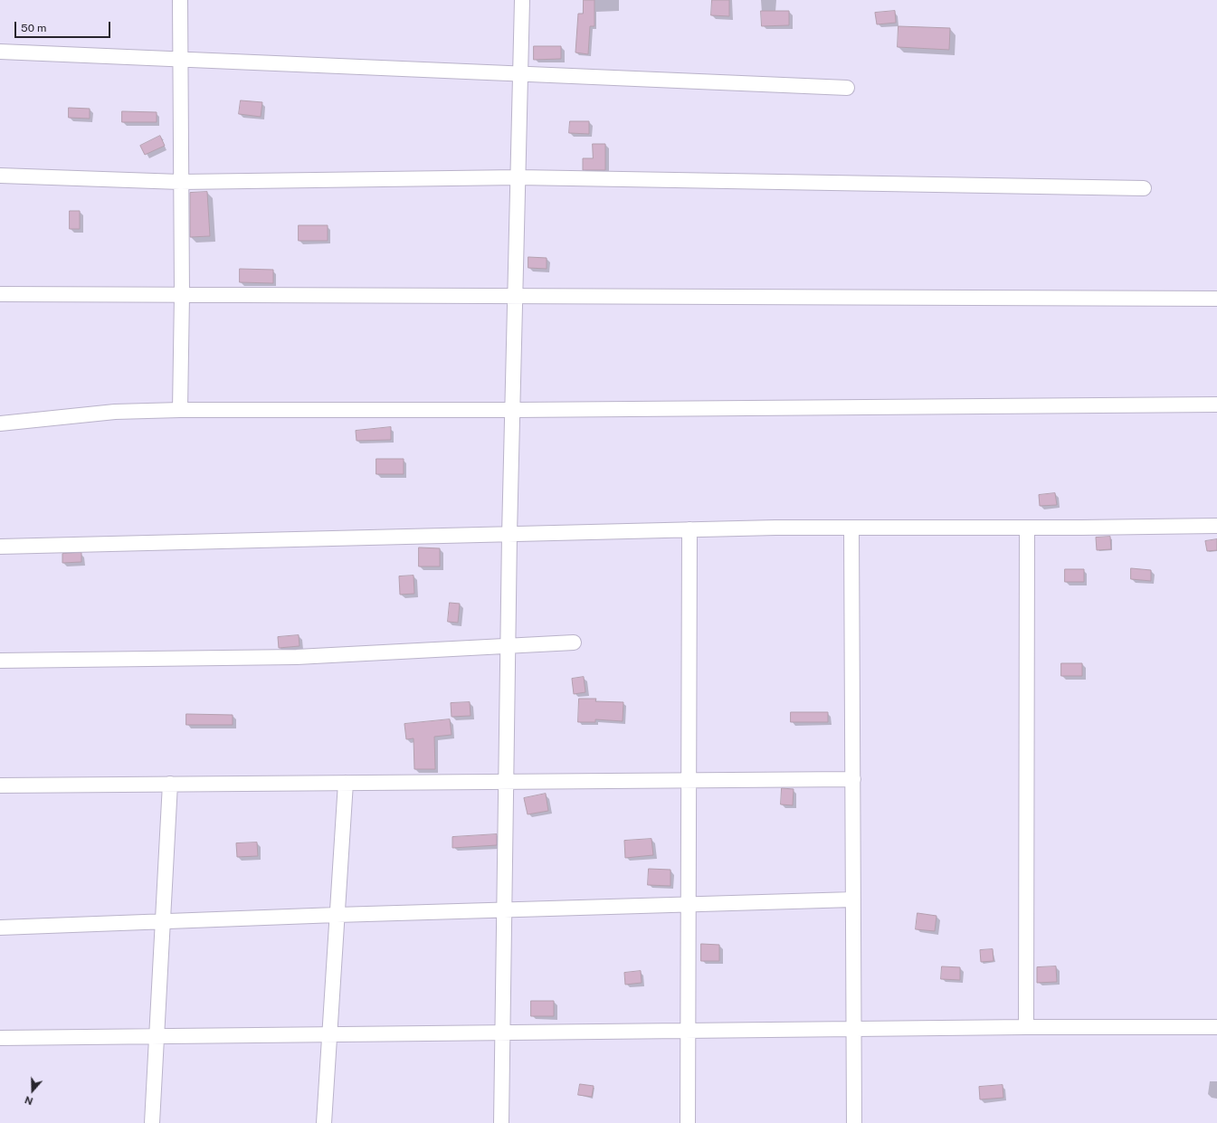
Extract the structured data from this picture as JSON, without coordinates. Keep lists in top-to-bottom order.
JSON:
{
  "scale_bar": "50 m",
  "north": "bottom"
}
